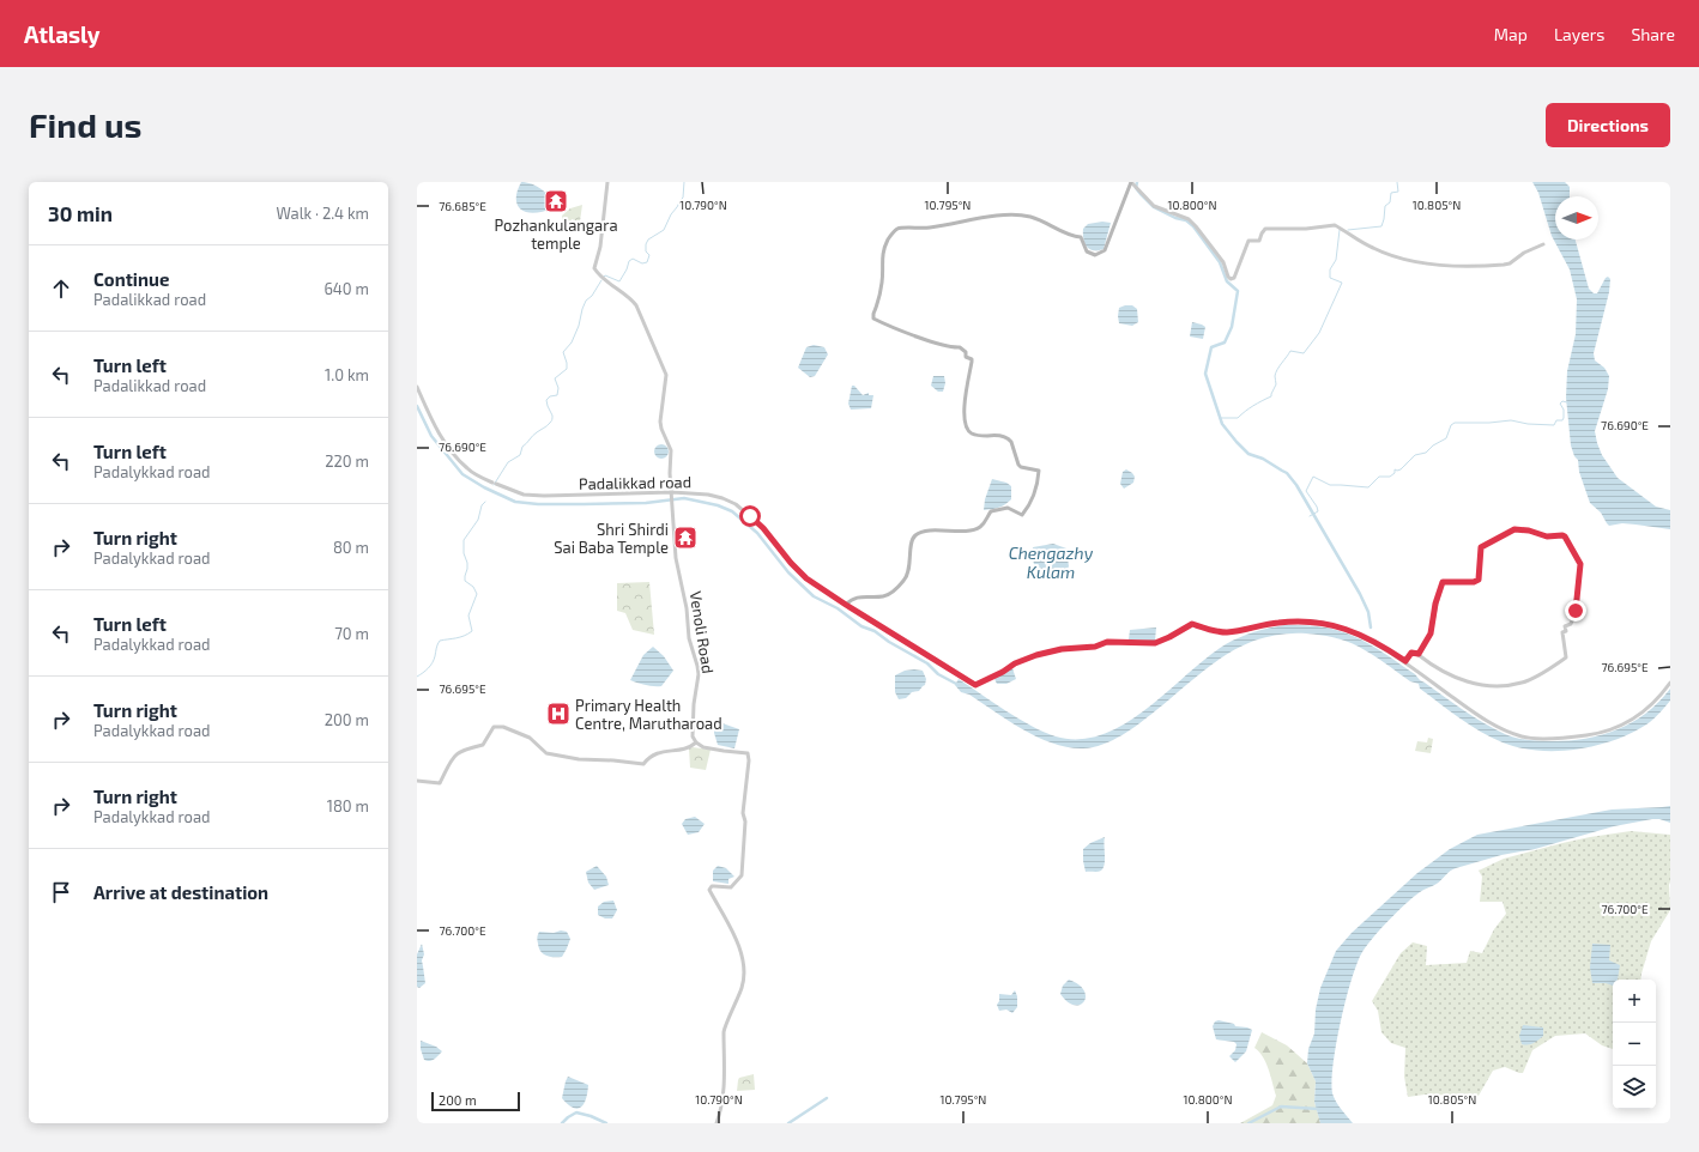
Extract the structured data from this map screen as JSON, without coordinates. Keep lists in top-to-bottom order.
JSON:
{
  "streets": {
    "street": ["Padalikkad road", "Venoli Road"]
  },
  "crossings": [
    ["Padalikkad road", "Venoli Road"]
  ],
  "water": ["Chengazhy Kulam"],
  "places": {
    "temple": ["Pozhankulangara temple", "Shri Shirdi Sai Baba Temple"],
    "hospital": ["Primary Health Centre, Marutharoad"]
  },
  "scale_bar": "200 m",
  "north": "right",
  "page": {
    "header": "Atlasly",
    "nav": ["Map", "Layers", "Share"],
    "buttons": "Directions",
    "title": "Find us",
    "heading": ["30 min", "Walk · 2.4 km"],
    "list": [
      ["Continue", "Padalikkad road", "640 m"],
      ["Turn left", "Padalikkad road", "1.0 km"],
      ["Turn left", "Padalykkad road", "220 m"],
      ["Turn right", "Padalykkad road", "80 m"],
      ["Turn left", "Padalykkad road", "70 m"],
      ["Turn right", "Padalykkad road", "200 m"],
      ["Turn right", "Padalykkad road", "180 m"],
      "Arrive at destination"
    ],
    "map_buttons": ["+", "−"],
    "scale": "200 m"
  },
  "coordinates": [
    "10.790°N",
    "10.795°N",
    "10.800°N",
    "10.805°N",
    "76.685°E",
    "76.690°E",
    "76.695°E",
    "76.700°E"
  ]
}
